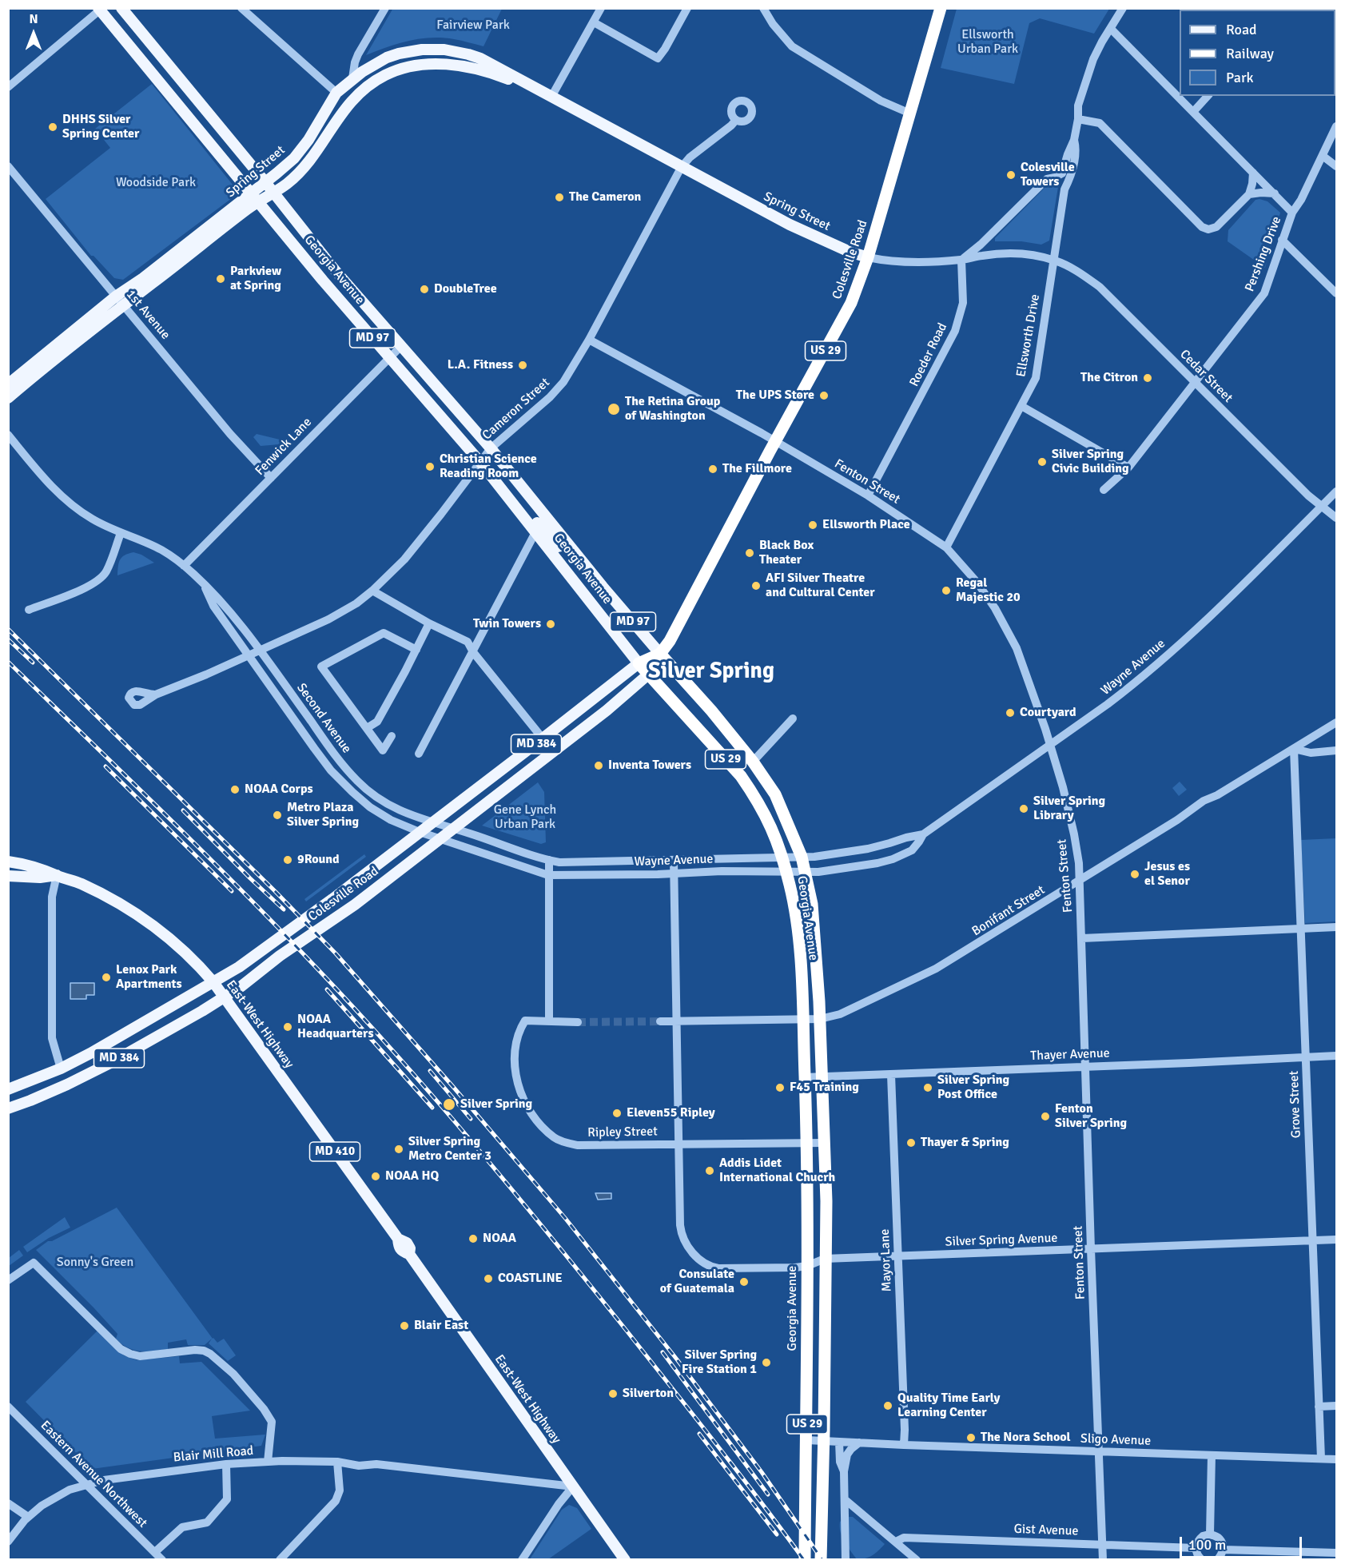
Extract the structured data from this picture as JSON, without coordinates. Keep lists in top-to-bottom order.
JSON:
{
  "streets": {
    "highway": ["Colesville Road", "Georgia Avenue", "US 29"],
    "main road": [
      "Spring Street",
      "MD 97",
      "MD 384",
      "East-West Highway",
      "MD 410"
    ],
    "street": [
      "Pershing Drive",
      "1st Avenue",
      "Ellsworth Drive",
      "Roeder Road",
      "Cedar Street",
      "Cameron Street",
      "Fenwick Lane",
      "Fenton Street",
      "Wayne Avenue",
      "Second Avenue",
      "Bonifant Street",
      "Thayer Avenue",
      "Grove Street",
      "Ripley Street",
      "Silver Spring Avenue",
      "Mayor Lane",
      "Sligo Avenue",
      "Blair Mill Road",
      "Eastern Avenue Northwest",
      "Gist Avenue"
    ]
  },
  "crossings": [
    ["Spring Street", "Colesville Road"],
    ["Spring Street", "Georgia Avenue"],
    ["Spring Street", "1st Avenue"],
    ["Spring Street", "Ellsworth Drive"],
    ["Spring Street", "Roeder Road"],
    ["Spring Street", "Cedar Street"],
    ["Spring Street", "Cameron Street"],
    ["Pershing Drive", "Cedar Street"],
    ["Colesville Road", "Georgia Avenue"],
    ["Colesville Road", "Fenton Street"],
    ["Colesville Road", "Wayne Avenue"],
    ["Colesville Road", "Second Avenue"],
    ["Colesville Road", "East-West Highway"],
    ["Georgia Avenue", "MD 97"],
    ["Georgia Avenue", "Cameron Street"],
    ["Georgia Avenue", "Fenwick Lane"],
    ["Georgia Avenue", "Wayne Avenue"],
    ["Georgia Avenue", "Bonifant Street"],
    ["Georgia Avenue", "Thayer Avenue"],
    ["Georgia Avenue", "Ripley Street"],
    ["Georgia Avenue", "Silver Spring Avenue"],
    ["Georgia Avenue", "Sligo Avenue"],
    ["1st Avenue", "Fenwick Lane"],
    ["Ellsworth Drive", "Roeder Road"],
    ["Ellsworth Drive", "Cedar Street"],
    ["Ellsworth Drive", "Fenton Street"],
    ["Roeder Road", "Fenton Street"],
    ["Cedar Street", "Wayne Avenue"],
    ["Cameron Street", "Fenton Street"],
    ["Cameron Street", "Second Avenue"],
    ["Fenwick Lane", "Second Avenue"],
    ["Fenton Street", "Wayne Avenue"],
    ["Fenton Street", "Bonifant Street"],
    ["Fenton Street", "Thayer Avenue"],
    ["Fenton Street", "Silver Spring Avenue"],
    ["Fenton Street", "Sligo Avenue"],
    ["Fenton Street", "Gist Avenue"],
    ["Wayne Avenue", "Second Avenue"],
    ["Wayne Avenue", "Silver Spring Avenue"],
    ["Bonifant Street", "Grove Street"],
    ["Bonifant Street", "Silver Spring Avenue"],
    ["East-West Highway", "Blair Mill Road"],
    ["Thayer Avenue", "Grove Street"],
    ["Thayer Avenue", "Mayor Lane"],
    ["Grove Street", "Silver Spring Avenue"],
    ["Grove Street", "Sligo Avenue"],
    ["Ripley Street", "Silver Spring Avenue"],
    ["Silver Spring Avenue", "Mayor Lane"],
    ["Mayor Lane", "Sligo Avenue"],
    ["Blair Mill Road", "Eastern Avenue Northwest"]
  ],
  "districts": ["Silver Spring"],
  "parks": [
    "Fairview Park",
    "Ellsworth Urban Park",
    "Woodside Park",
    "Gene Lynch Urban Park",
    "Sonny's Green"
  ],
  "places": [
    "DHHS Silver Spring Center",
    "Colesville Towers",
    "The Cameron",
    "Parkview at Spring",
    "DoubleTree",
    "L.A. Fitness",
    "The Citron",
    "The UPS Store",
    "The Retina Group of Washington",
    "Silver Spring Civic Building",
    "Christian Science Reading Room",
    "The Fillmore",
    "Ellsworth Place",
    "Black Box Theater",
    "AFI Silver Theatre and Cultural Center",
    "Regal Majestic 20",
    "Twin Towers",
    "Courtyard",
    "Inventa Towers",
    "NOAA Corps",
    "Silver Spring Library",
    "Metro Plaza Silver Spring",
    "9Round",
    "Jesus es el Senor",
    "Lenox Park Apartments",
    "NOAA Headquarters",
    "F45 Training",
    "Silver Spring Post Office",
    "Silver Spring",
    "Eleven55 Ripley",
    "Fenton Silver Spring",
    "Thayer & Spring",
    "Silver Spring Metro Center 3",
    "Addis Lidet International Chucrh",
    "NOAA HQ",
    "NOAA",
    "COASTLINE",
    "Consulate of Guatemala",
    "Blair East",
    "Silver Spring Fire Station 1",
    "Silverton",
    "Quality Time Early Learning Center",
    "The Nora School"
  ],
  "legend": ["Road", "Railway", "Park"],
  "scale_bar": "100 m",
  "north": "top"
}
